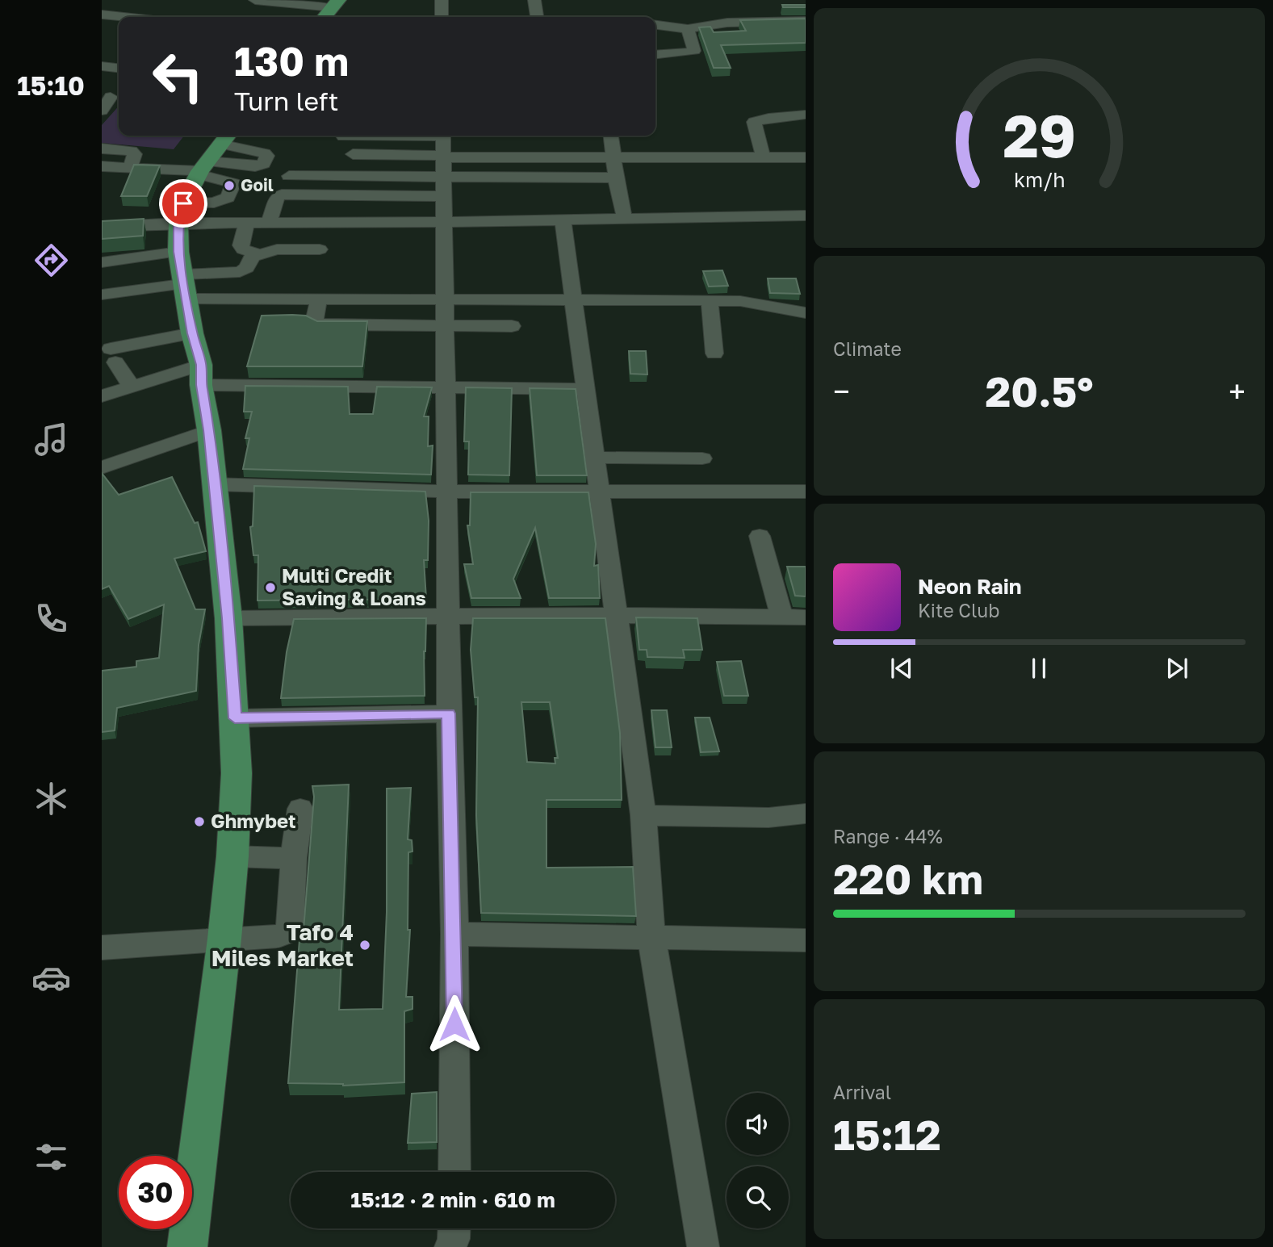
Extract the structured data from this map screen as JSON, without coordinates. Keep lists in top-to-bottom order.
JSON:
{
  "places": [
    "Goil",
    "Multi Credit Saving & Loans",
    "Ghmybet",
    "Tafo 4 Miles Market"
  ],
  "page": {
    "tabs": "15:10",
    "turn": ["130 m", "Turn left"],
    "tile": [
      "Climate",
      ["Range · 44%", "220 km"],
      ["Arrival", "15:12"]
    ],
    "heat": ["−", "20.5°", "+"],
    "song": ["Neon Rain", "Kite Club"],
    "limit": "30",
    "trip": "15:12 · 2 min · 610 m",
    "gauge": ["29", "km/h"]
  }
}
